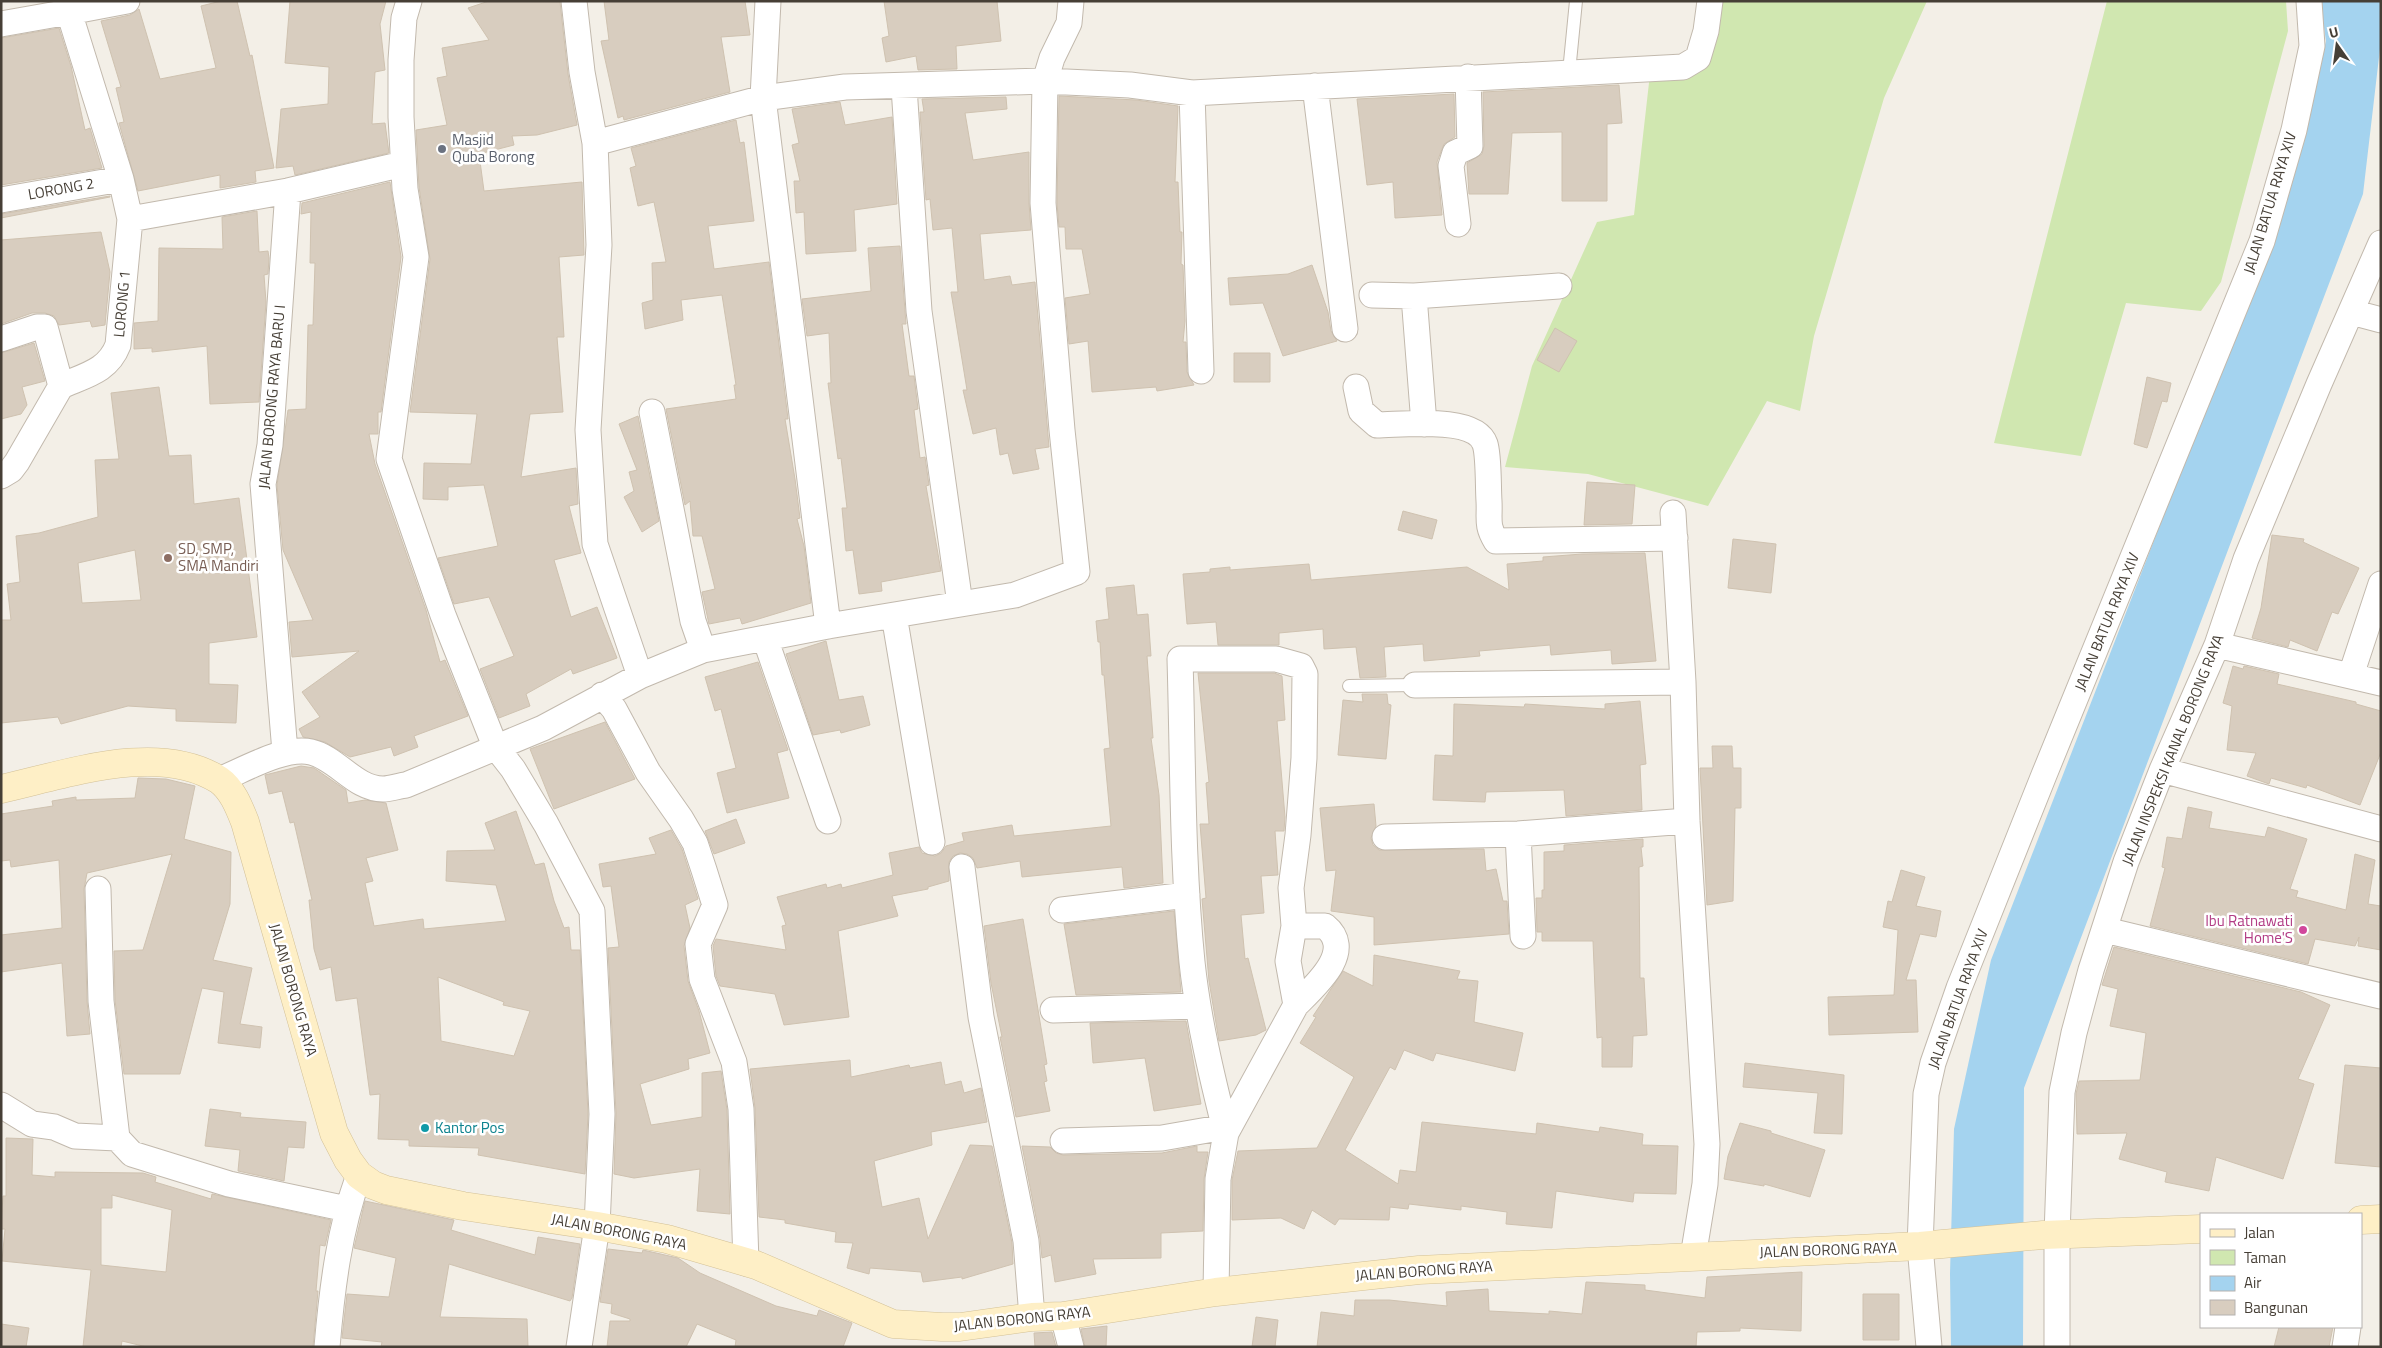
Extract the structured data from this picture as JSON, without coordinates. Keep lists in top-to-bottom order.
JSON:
{
  "streets": {
    "main road": ["JALAN BORONG RAYA"],
    "street": [
      "LORONG 2",
      "JALAN BATUA RAYA XIV",
      "LORONG 1",
      "JALAN BORONG RAYA BARU I",
      "JALAN INSPEKSI KANAL BORONG RAYA"
    ]
  },
  "crossings": [
    ["JALAN BATUA RAYA XIV", "JALAN BORONG RAYA"],
    ["JALAN INSPEKSI KANAL BORONG RAYA", "JALAN BORONG RAYA"]
  ],
  "places": [
    "Masjid Quba Borong",
    "SD, SMP, SMA Mandiri",
    "Ibu Ratnawati Home'S",
    "Kantor Pos"
  ],
  "legend": [
    "Jalan",
    "Taman",
    "Air",
    "Bangunan"
  ],
  "north": "top"
}
